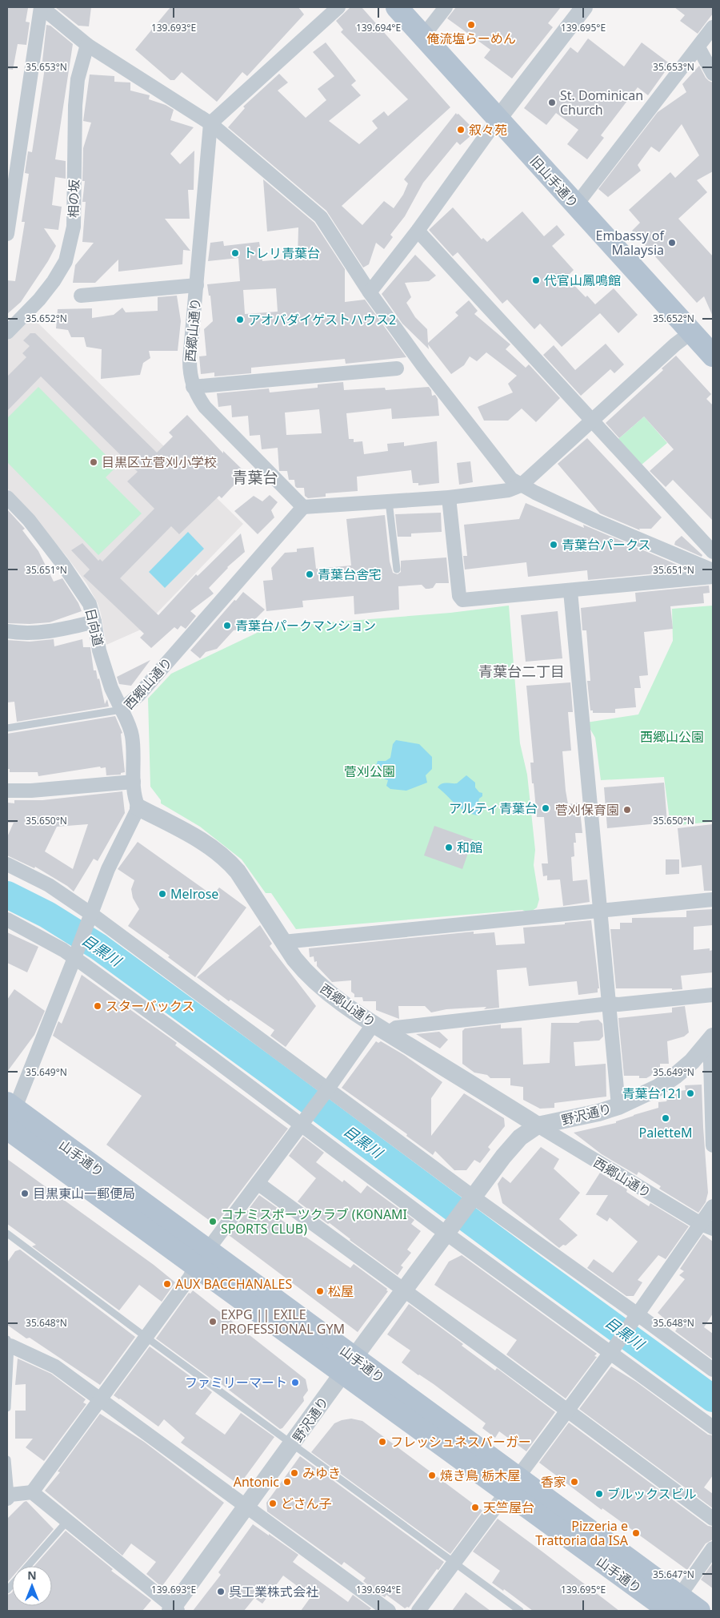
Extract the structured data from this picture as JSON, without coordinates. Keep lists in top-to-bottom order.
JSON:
{
  "streets": {
    "main road": ["旧山手通り", "山手通り"],
    "street": [
      "相の坂",
      "西郷山通り",
      "日向道",
      "野沢通り"
    ]
  },
  "crossings": [
    ["西郷山通り", "日向道"],
    ["西郷山通り", "野沢通り"],
    ["野沢通り", "山手通り"]
  ],
  "districts": ["青葉台", "青葉台二丁目"],
  "water": ["目黒川"],
  "parks": ["西郷山公園", "菅刈公園"],
  "places": [
    "俺流塩らーめん",
    "St. Dominican Church",
    "叙々苑",
    "Embassy of Malaysia",
    "トレリ青葉台",
    "代官山鳳鳴館",
    "アオバダイゲストハウス2",
    "目黒区立菅刈小学校",
    "青葉台パークス",
    "青葉台舎宅",
    "青葉台パークマンション",
    "アルティ青葉台",
    "菅刈保育園",
    "和館",
    "Melrose",
    "スターバックス",
    "青葉台121",
    "PaletteM",
    "目黒東山一郵便局",
    "コナミスポーツクラブ (KONAMI SPORTS CLUB)",
    "AUX BACCHANALES",
    "松屋",
    "EXPG || EXILE PROFESSIONAL GYM",
    "ファミリーマート",
    "フレッシュネスバーガー",
    "みゆき",
    "焼き鳥 栃木屋",
    "Antonic",
    "香家",
    "ブルックスビル",
    "どさん子",
    "天竺屋台",
    "Pizzeria e Trattoria da ISA",
    "呉工業株式会社"
  ],
  "north": "top",
  "coordinates": [
    "139.693°E",
    "139.694°E",
    "139.695°E",
    "35.653°N",
    "35.652°N",
    "35.651°N",
    "35.650°N",
    "35.649°N",
    "35.648°N",
    "35.647°N"
  ]
}
